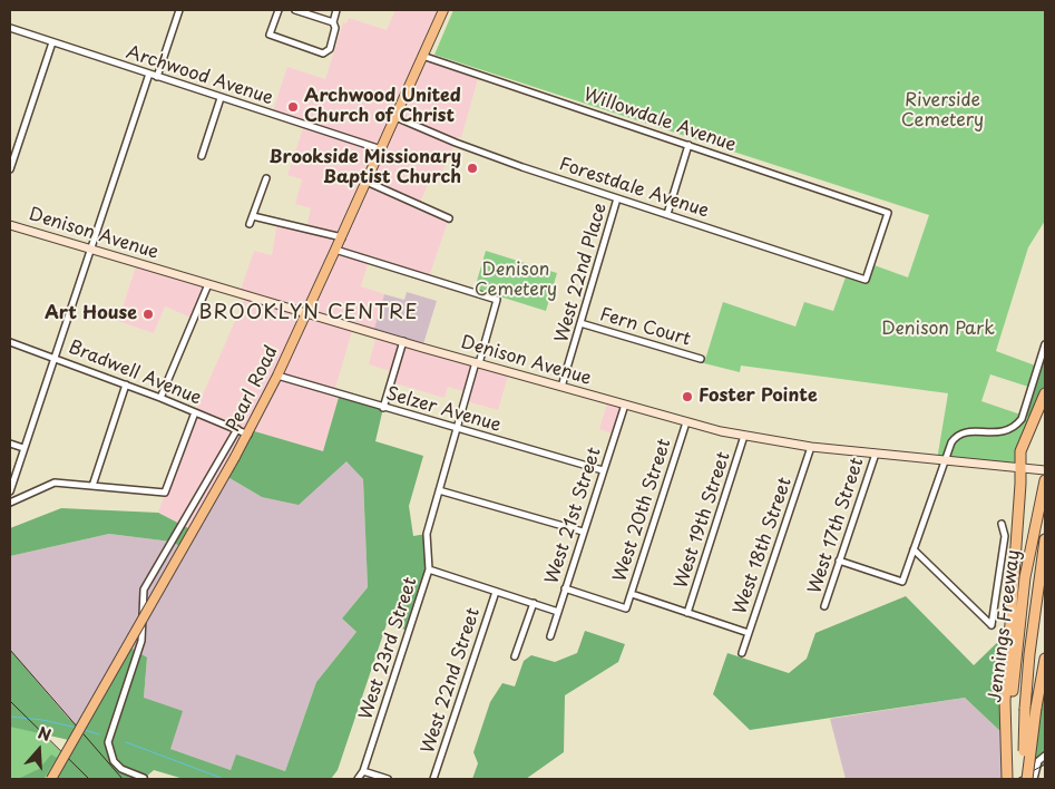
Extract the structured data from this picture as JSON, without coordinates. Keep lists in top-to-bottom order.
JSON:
{
  "streets": {
    "highway": ["Jennings Freeway"],
    "main road": ["Denison Avenue", "Pearl Road"],
    "street": [
      "Archwood Avenue",
      "Willowdale Avenue",
      "Forestdale Avenue",
      "West 22nd Place",
      "Fern Court",
      "Bradwell Avenue",
      "Selzer Avenue",
      "West 20th Street",
      "West 21st Street",
      "West 19th Street",
      "West 17th Street",
      "West 18th Street",
      "West 23rd Street",
      "West 22nd Street"
    ]
  },
  "crossings": [
    ["Archwood Avenue", "Pearl Road"],
    ["Willowdale Avenue", "Forestdale Avenue"],
    ["Willowdale Avenue", "Pearl Road"],
    ["Forestdale Avenue", "West 22nd Place"],
    ["Forestdale Avenue", "Pearl Road"],
    ["Denison Avenue", "West 22nd Place"],
    ["Denison Avenue", "Pearl Road"],
    ["Denison Avenue", "West 20th Street"],
    ["Denison Avenue", "West 21st Street"],
    ["Denison Avenue", "West 19th Street"],
    ["Denison Avenue", "West 17th Street"],
    ["Denison Avenue", "West 18th Street"],
    ["Denison Avenue", "West 23rd Street"],
    ["West 22nd Place", "Fern Court"],
    ["Bradwell Avenue", "Pearl Road"],
    ["Pearl Road", "Selzer Avenue"],
    ["Pearl Road", "West 23rd Street"],
    ["Selzer Avenue", "West 21st Street"],
    ["Selzer Avenue", "West 23rd Street"],
    ["West 20th Street", "West 21st Street"]
  ],
  "districts": ["BROOKLYN CENTRE"],
  "parks": ["Riverside Cemetery", "Denison Cemetery", "Denison Park"],
  "places": [
    "Archwood United Church of Christ",
    "Brookside Missionary Baptist Church",
    "Art House",
    "Foster Pointe"
  ],
  "north": "top"
}
